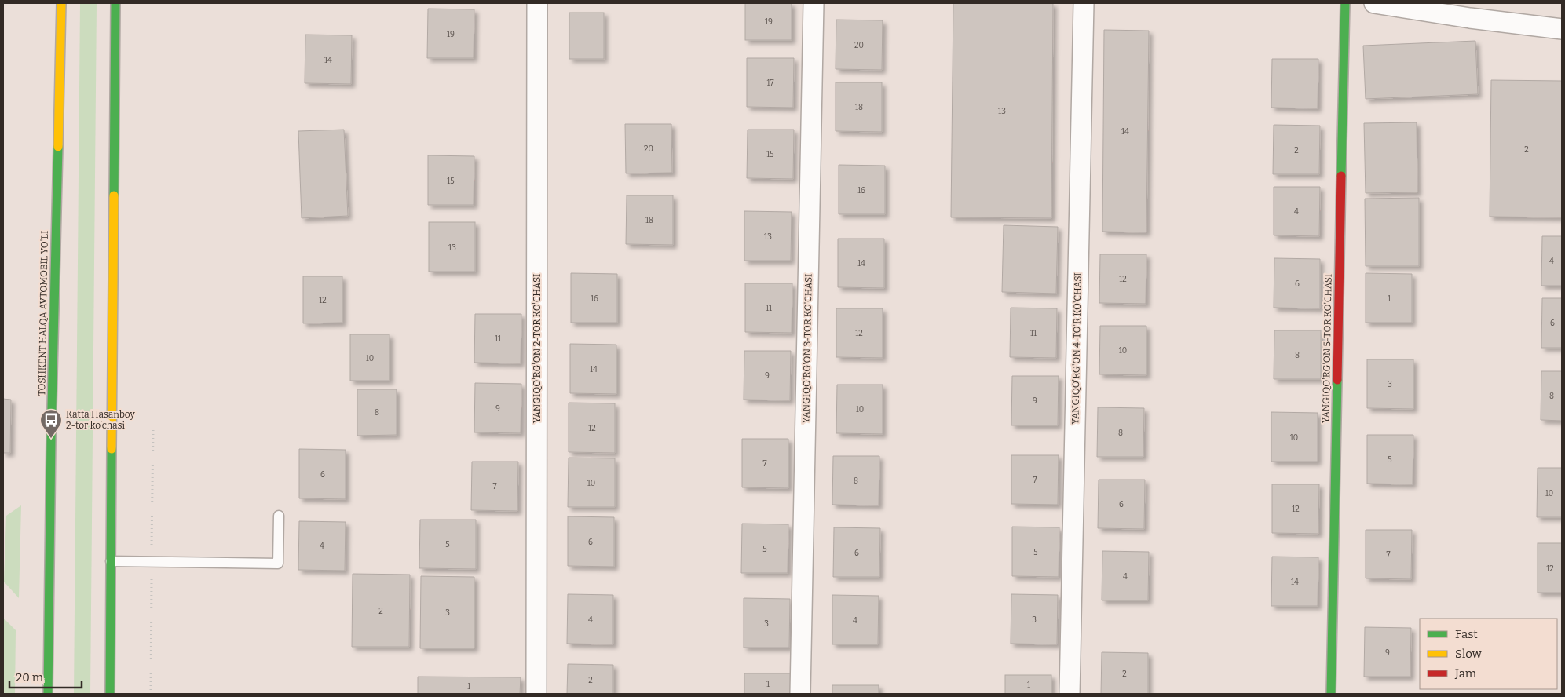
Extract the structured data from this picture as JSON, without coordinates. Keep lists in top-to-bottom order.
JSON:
{
  "streets": {
    "main road": ["TOSHKENT HALQA AVTOMOBIL YO'LI", "YANGIQO'RG'ON 5-TOR KO'CHASI"],
    "street": ["YANGIQO'RG'ON 2-TOR KO'CHASI", "YANGIQO'RG'ON 3-TOR KO'CHASI", "YANGIQO'RG'ON 4-TO'R KO'CHASI"]
  },
  "places": {
    "bus stop": ["Katta Hasanboy 2-tor ko’chasi"]
  },
  "house_numbers": [
    "19",
    "19",
    "20",
    "14",
    "17",
    "18",
    "13",
    "14",
    "20",
    "2",
    "2",
    "15",
    "15",
    "16",
    "4",
    "18",
    "13",
    "13",
    "4",
    "14",
    "12",
    "6",
    "16",
    "1",
    "12",
    "11",
    "6",
    "12",
    "11",
    "11",
    "10",
    "8",
    "10",
    "14",
    "9",
    "3",
    "8",
    "9",
    "9",
    "10",
    "8",
    "12",
    "8",
    "10",
    "5",
    "7",
    "6",
    "7",
    "8",
    "10",
    "7",
    "10",
    "6",
    "12",
    "6",
    "5",
    "4",
    "5",
    "5",
    "6",
    "7",
    "12",
    "4",
    "14",
    "2",
    "3",
    "4",
    "3",
    "4",
    "3",
    "9",
    "2",
    "2",
    "1",
    "1",
    "1"
  ],
  "legend": ["Fast", "Slow", "Jam"],
  "scale_bar": "20 m"
}
